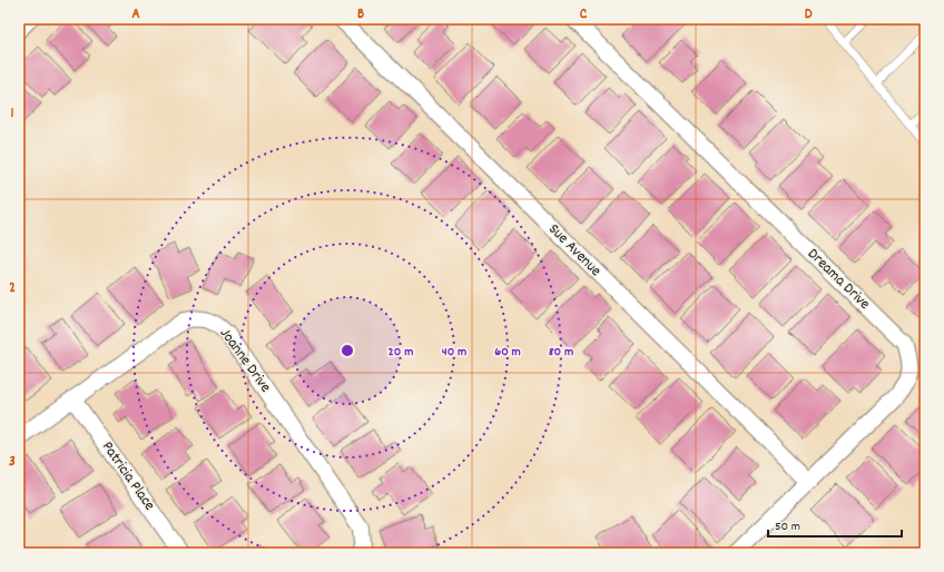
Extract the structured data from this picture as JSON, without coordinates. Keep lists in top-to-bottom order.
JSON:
{
  "streets": {
    "street": [
      "Sue Avenue",
      "Dreama Drive",
      "Joanne Drive",
      "Patricia Place"
    ]
  },
  "crossings": [
    ["Sue Avenue", "Dreama Drive"],
    ["Joanne Drive", "Patricia Place"]
  ],
  "scale_bar": "50 m",
  "grid": {
    "columns": [
      "A",
      "B",
      "C",
      "D"
    ],
    "rows": ["1", "2", "3"]
  },
  "rings": [
    "20 m",
    "40 m",
    "60 m",
    "80 m"
  ]
}
